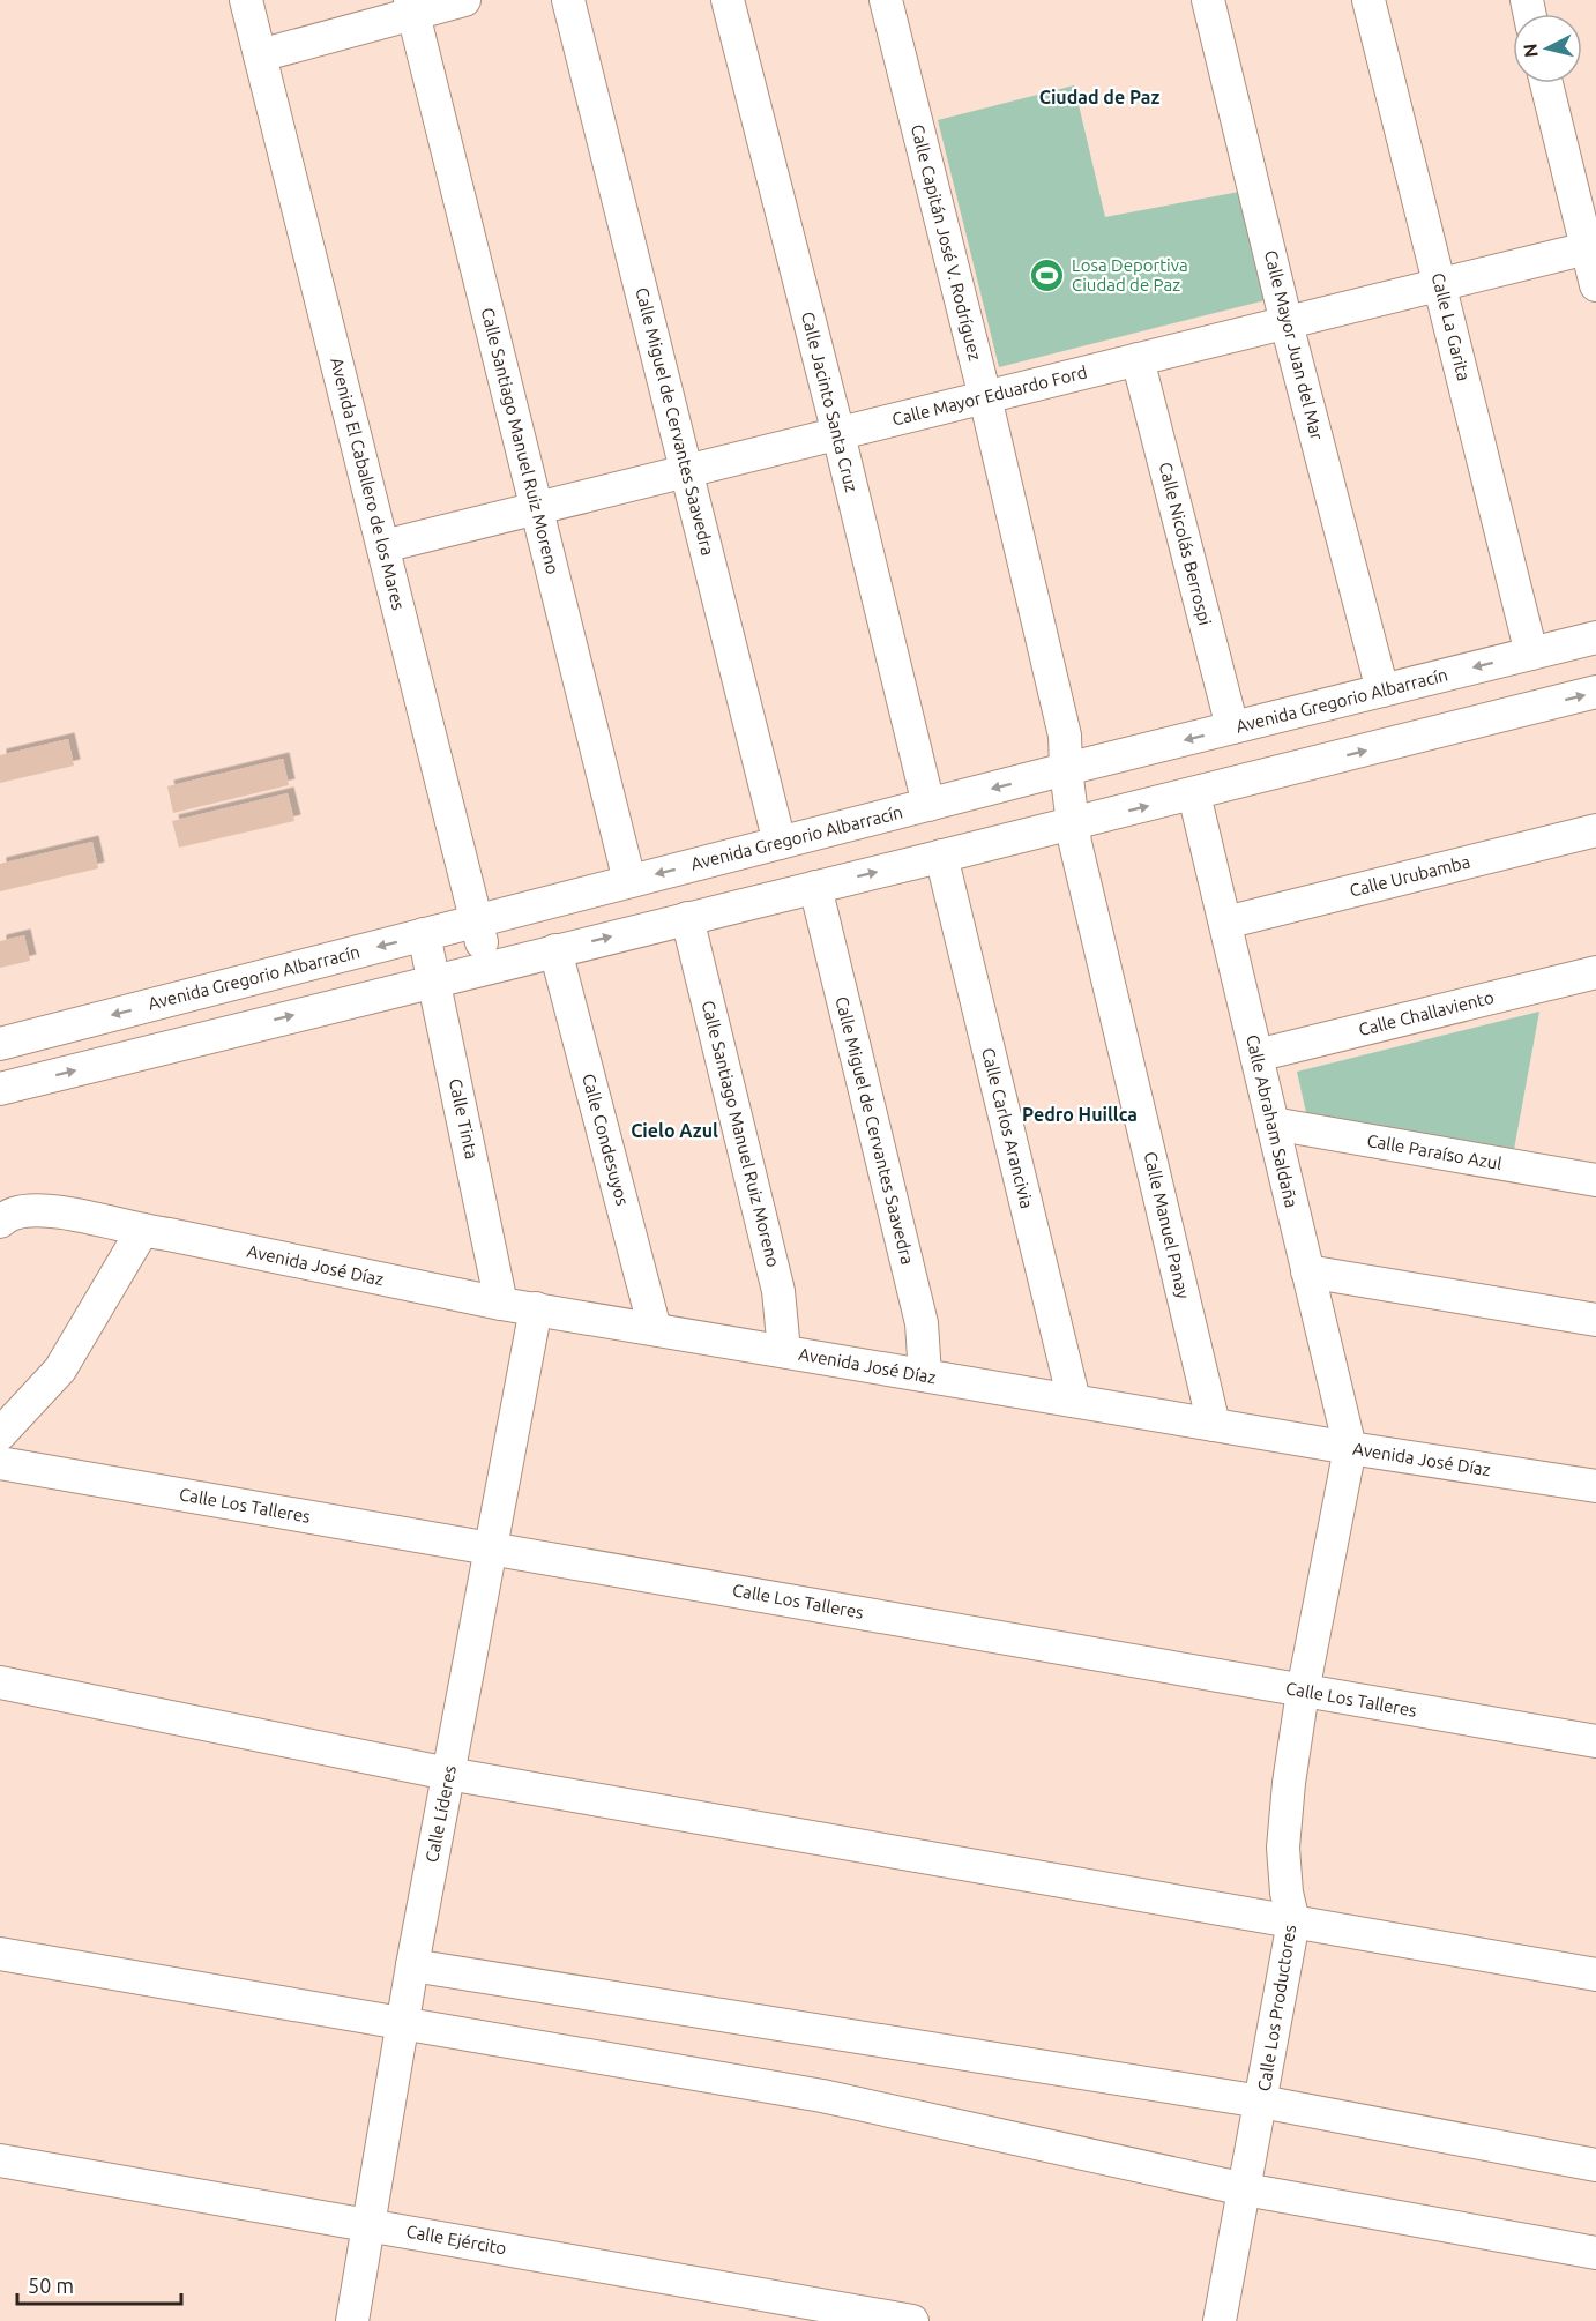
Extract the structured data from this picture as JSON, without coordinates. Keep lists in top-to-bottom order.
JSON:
{
  "streets": {
    "street": [
      "Calle Capitán José V. Rodríguez",
      "Calle La Garita",
      "Calle Mayor Juan del Mar",
      "Calle Mayor Eduardo Ford",
      "Calle Jacinto Santa Cruz",
      "Calle Miguel de Cervantes Saavedra",
      "Calle Santiago Manuel Ruiz Moreno",
      "Avenida El Caballero de los Mares",
      "Calle Nicolás Berrospi",
      "Avenida Gregorio Albarracín",
      "Calle Urubamba",
      "Calle Challaviento",
      "Calle Tinta",
      "Calle Abraham Saldaña",
      "Calle Carlos Arancivia",
      "Calle Condesuyos",
      "Calle Paraíso Azul",
      "Calle Manuel Panay",
      "Avenida José Díaz",
      "Calle Los Talleres",
      "Calle Líderes",
      "Calle Los Productores",
      "Calle Ejército"
    ]
  },
  "crossings": [
    ["Calle Capitán José V. Rodríguez", "Calle Mayor Eduardo Ford"],
    ["Calle Capitán José V. Rodríguez", "Avenida Gregorio Albarracín"],
    ["Calle Capitán José V. Rodríguez", "Calle Manuel Panay"],
    ["Calle La Garita", "Calle Mayor Eduardo Ford"],
    ["Calle La Garita", "Avenida Gregorio Albarracín"],
    ["Calle Mayor Juan del Mar", "Calle Mayor Eduardo Ford"],
    ["Calle Mayor Juan del Mar", "Avenida Gregorio Albarracín"],
    ["Calle Mayor Eduardo Ford", "Calle Jacinto Santa Cruz"],
    ["Calle Mayor Eduardo Ford", "Calle Miguel de Cervantes Saavedra"],
    ["Calle Mayor Eduardo Ford", "Calle Santiago Manuel Ruiz Moreno"],
    ["Calle Mayor Eduardo Ford", "Avenida El Caballero de los Mares"],
    ["Calle Mayor Eduardo Ford", "Calle Nicolás Berrospi"],
    ["Calle Jacinto Santa Cruz", "Avenida Gregorio Albarracín"],
    ["Calle Miguel de Cervantes Saavedra", "Avenida Gregorio Albarracín"],
    ["Calle Miguel de Cervantes Saavedra", "Avenida José Díaz"],
    ["Calle Santiago Manuel Ruiz Moreno", "Avenida Gregorio Albarracín"],
    ["Calle Santiago Manuel Ruiz Moreno", "Avenida José Díaz"],
    ["Avenida El Caballero de los Mares", "Avenida Gregorio Albarracín"],
    ["Calle Nicolás Berrospi", "Avenida Gregorio Albarracín"],
    ["Avenida Gregorio Albarracín", "Calle Tinta"],
    ["Avenida Gregorio Albarracín", "Calle Manuel Panay"],
    ["Calle Urubamba", "Calle Abraham Saldaña"],
    ["Calle Challaviento", "Calle Abraham Saldaña"],
    ["Calle Tinta", "Avenida José Díaz"],
    ["Calle Abraham Saldaña", "Calle Paraíso Azul"],
    ["Calle Abraham Saldaña", "Avenida José Díaz"],
    ["Calle Abraham Saldaña", "Calle Los Productores"],
    ["Calle Carlos Arancivia", "Avenida José Díaz"],
    ["Calle Condesuyos", "Avenida José Díaz"],
    ["Calle Manuel Panay", "Avenida José Díaz"],
    ["Avenida José Díaz", "Calle Líderes"],
    ["Avenida José Díaz", "Calle Los Productores"],
    ["Calle Los Talleres", "Calle Líderes"],
    ["Calle Los Talleres", "Calle Los Productores"],
    ["Calle Líderes", "Calle Ejército"]
  ],
  "districts": ["Ciudad de Paz", "Pedro Huillca", "Cielo Azul"],
  "places": {
    "sports": ["Losa Deportiva Ciudad de Paz"]
  },
  "scale_bar": "50 m",
  "north": "left"
}
